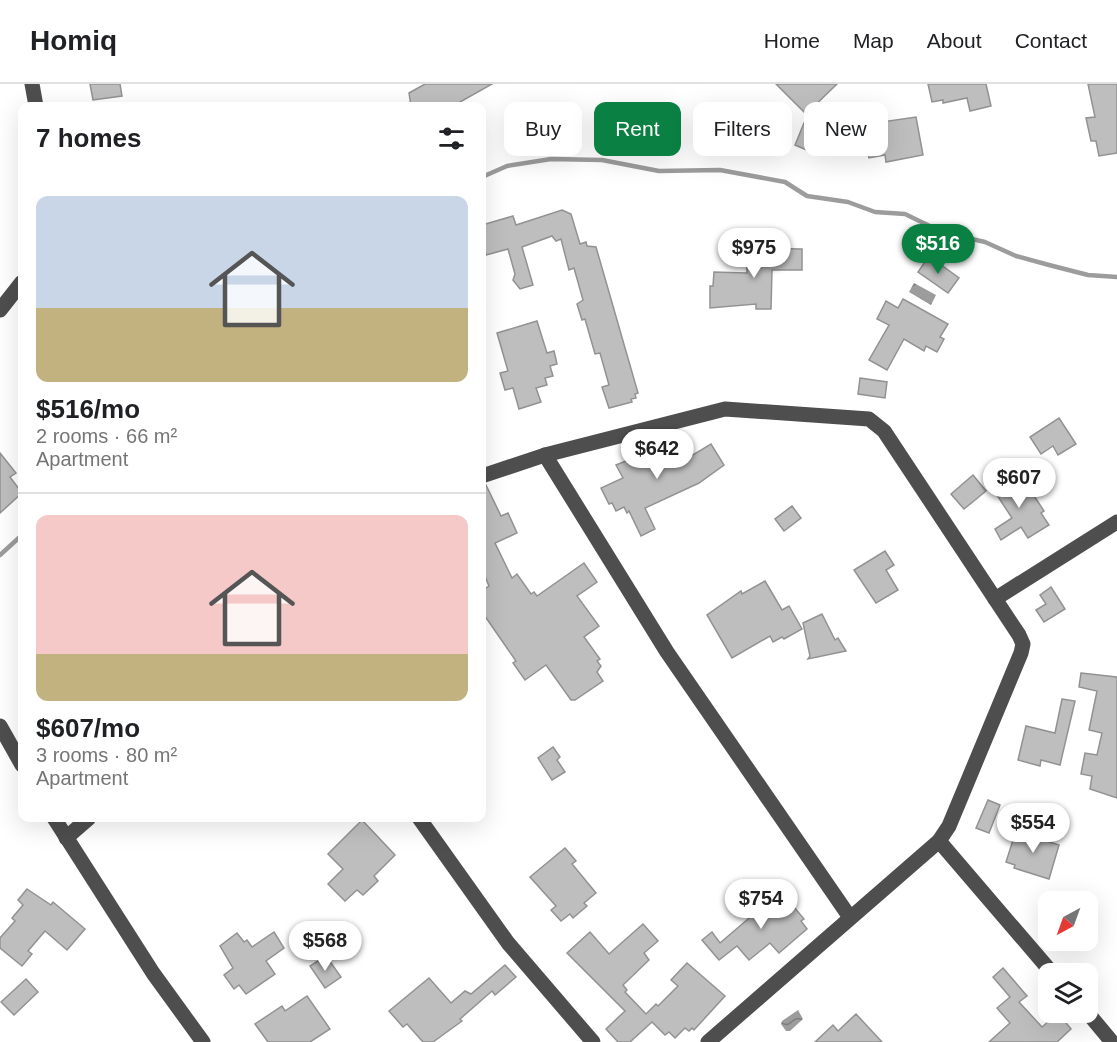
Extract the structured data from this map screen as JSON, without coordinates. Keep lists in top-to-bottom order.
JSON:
{
  "north": "bottom left",
  "page": {
    "header": "Homiq",
    "nav": [
      "Home",
      "Map",
      "About",
      "Contact"
    ],
    "chip": [
      "Buy",
      "Rent",
      "Filters",
      "New"
    ],
    "heading": "7 homes",
    "list": [
      {
        "name": "$516/mo",
        "note": "2 rooms · 66 m² · Apartment"
      },
      {
        "name": "$607/mo",
        "note": "3 rooms · 80 m² · Apartment"
      }
    ],
    "price": [
      "$516",
      "$975",
      "$642",
      "$607",
      "$554",
      "$754",
      "$568"
    ]
  }
}
